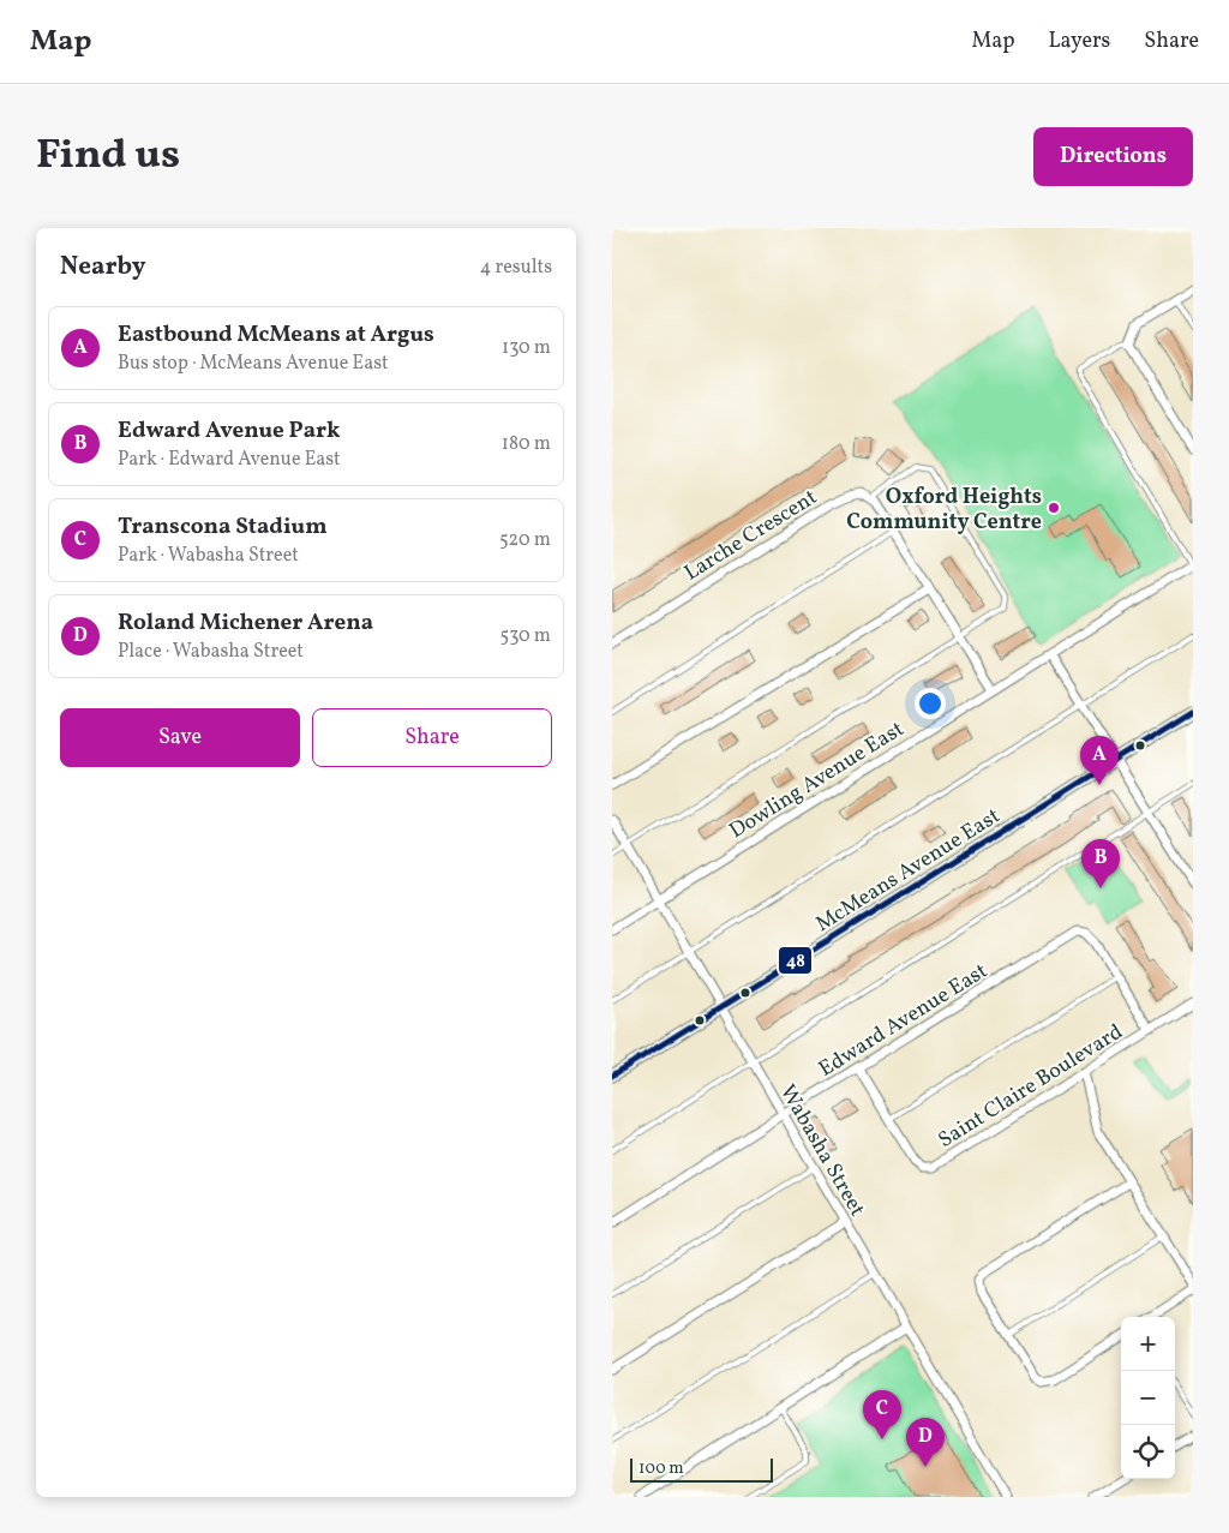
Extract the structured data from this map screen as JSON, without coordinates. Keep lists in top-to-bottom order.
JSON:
{
  "streets": {
    "street": [
      "Larche Crescent",
      "Dowling Avenue East",
      "McMeans Avenue East",
      "Edward Avenue East",
      "Saint Claire Boulevard",
      "Wabasha Street"
    ]
  },
  "crossings": [
    ["Dowling Avenue East", "Wabasha Street"],
    ["McMeans Avenue East", "Wabasha Street"],
    ["Edward Avenue East", "Saint Claire Boulevard"],
    ["Edward Avenue East", "Wabasha Street"]
  ],
  "places": ["Oxford Heights Community Centre"],
  "lines": ["transit line 48"],
  "scale_bar": "100 m",
  "page": {
    "header": "Map",
    "nav": ["Map", "Layers", "Share"],
    "title": "Find us",
    "buttons": [
      "Directions",
      ["Save", "Share"]
    ],
    "heading": ["Nearby", "4 results"],
    "list": [
      {
        "mark": "A",
        "name": "Eastbound McMeans at Argus",
        "note": "Bus stop · McMeans Avenue East",
        "value": "130 m"
      },
      {
        "mark": "B",
        "name": "Edward Avenue Park",
        "note": "Park · Edward Avenue East",
        "value": "180 m"
      },
      {
        "mark": "C",
        "name": "Transcona Stadium",
        "note": "Park · Wabasha Street",
        "value": "520 m"
      },
      {
        "mark": "D",
        "name": "Roland Michener Arena",
        "note": "Place · Wabasha Street",
        "value": "530 m"
      }
    ],
    "pins": [
      "A",
      "B",
      "C",
      "D"
    ],
    "map_buttons": ["+", "−"],
    "scale": "100 m"
  }
}
